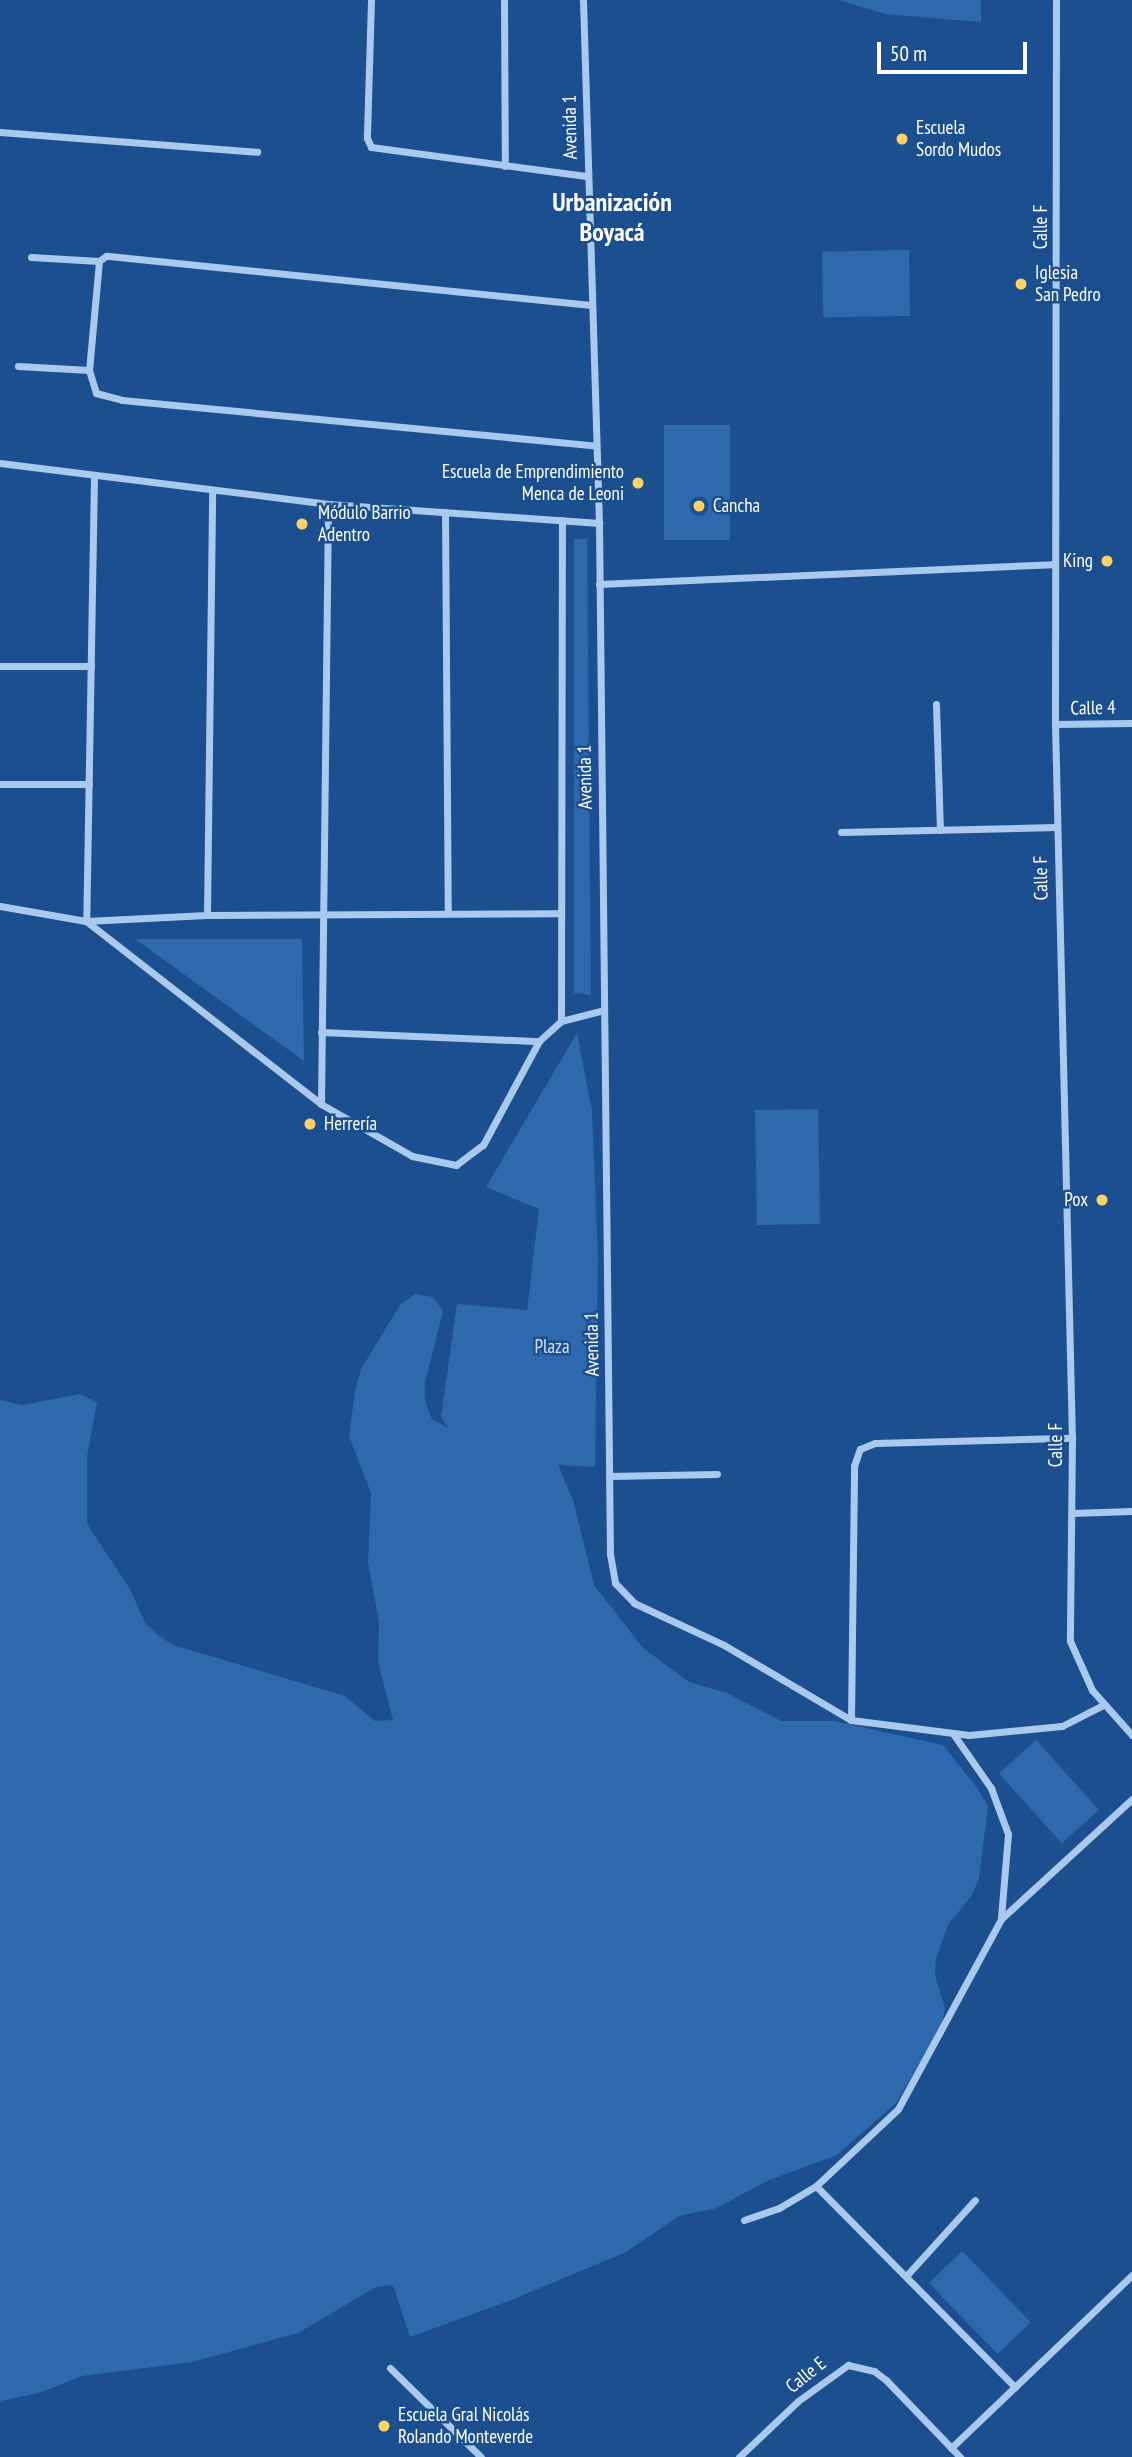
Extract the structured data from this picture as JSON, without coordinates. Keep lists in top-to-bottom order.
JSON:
{
  "streets": {
    "street": [
      "Avenida 1",
      "Calle F",
      "Calle 4",
      "Calle E"
    ]
  },
  "crossings": [
    ["Calle F", "Calle 4"]
  ],
  "districts": ["Urbanización Boyacá"],
  "parks": ["Plaza"],
  "places": [
    "Escuela Sordo Mudos",
    "Iglesia San Pedro",
    "Escuela de Emprendimiento Menca de Leoni",
    "Cancha",
    "Módulo Barrio Adentro",
    "King",
    "Herrería",
    "Pox",
    "Escuela Gral Nicolás Rolando Monteverde"
  ],
  "scale_bar": "50 m"
}
